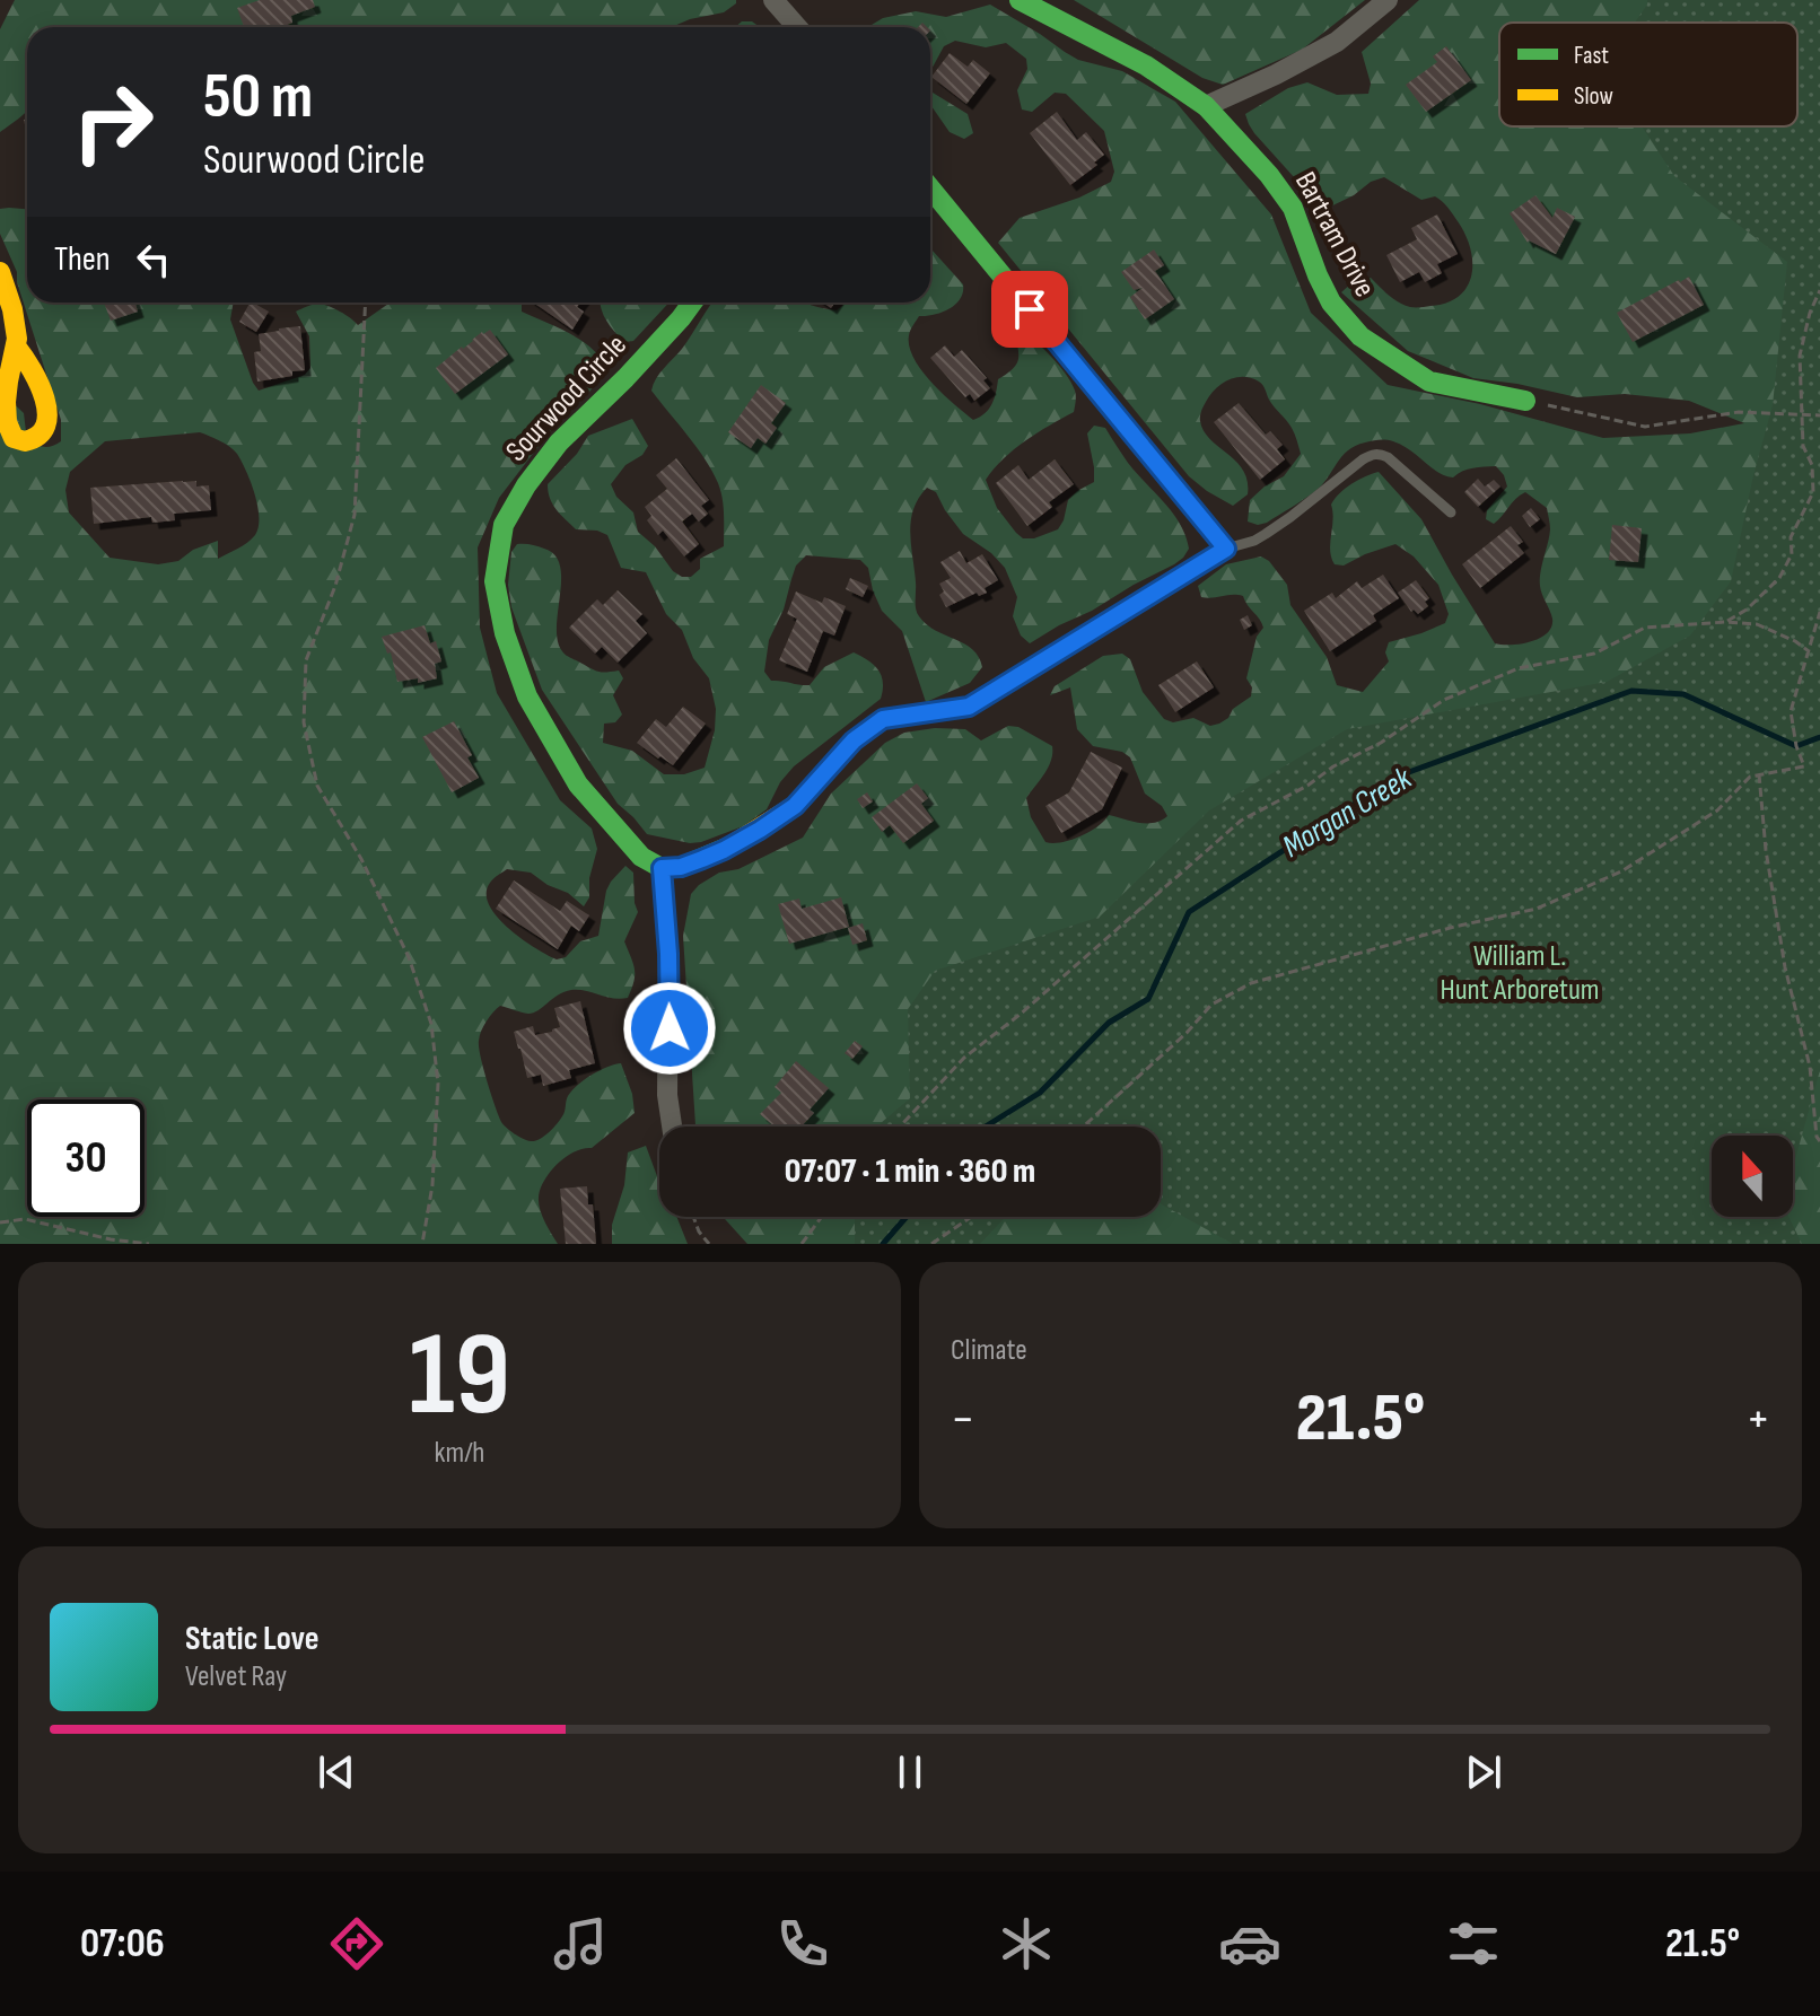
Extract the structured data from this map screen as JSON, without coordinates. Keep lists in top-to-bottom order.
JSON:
{
  "streets": {
    "street": ["Bartram Drive", "Sourwood Circle"]
  },
  "water": ["Morgan Creek"],
  "parks": ["William L. Hunt Arboretum"],
  "legend": ["Fast", "Slow"],
  "north": "top",
  "page": {
    "turn": ["50 m", "Sourwood Circle"],
    "then": "Then",
    "limit": "30",
    "trip": "07:07 · 1 min · 360 m",
    "tile": [
      ["19", "km/h"],
      "Climate"
    ],
    "heat": ["−", "21.5°", "+"],
    "song": ["Static Love", "Velvet Ray"],
    "tabs": ["07:06", "21.5°"]
  }
}
